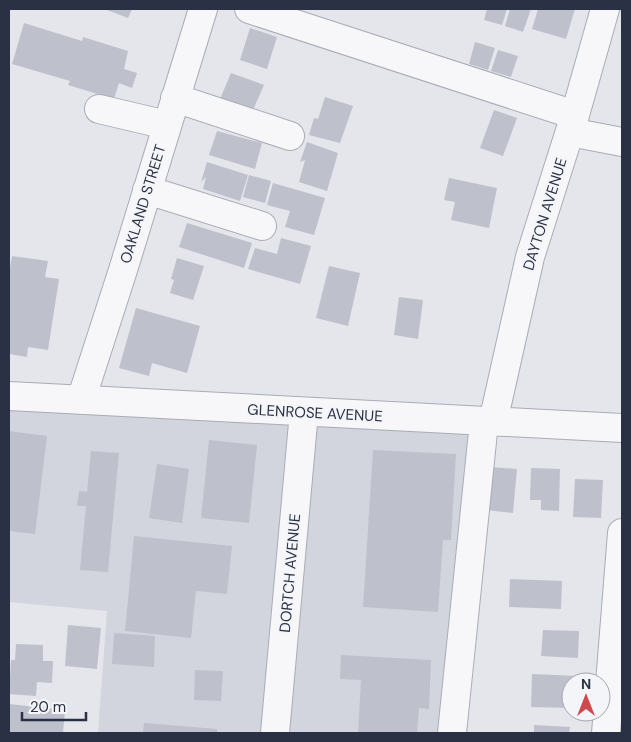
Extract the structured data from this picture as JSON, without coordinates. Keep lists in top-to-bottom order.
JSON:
{
  "streets": {
    "street": [
      "OAKLAND STREET",
      "DAYTON AVENUE",
      "GLENROSE AVENUE",
      "DORTCH AVENUE"
    ]
  },
  "crossings": [
    ["OAKLAND STREET", "GLENROSE AVENUE"],
    ["DAYTON AVENUE", "GLENROSE AVENUE"],
    ["GLENROSE AVENUE", "DORTCH AVENUE"]
  ],
  "scale_bar": "20 m",
  "north": "top"
}
